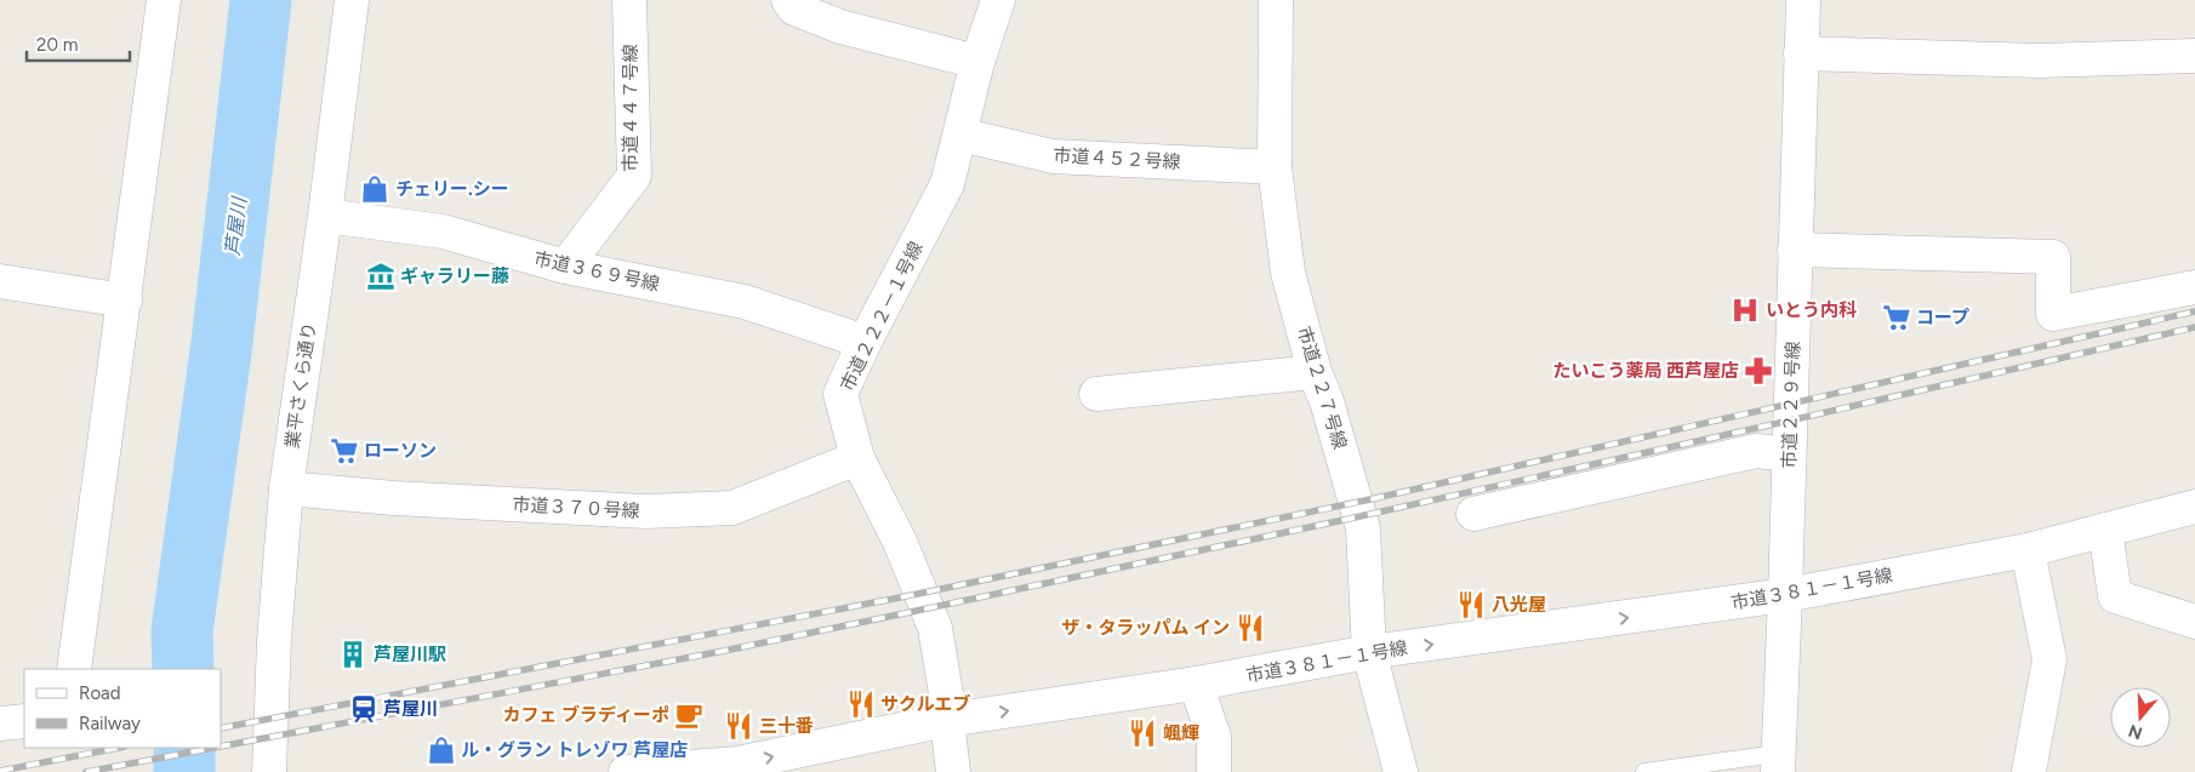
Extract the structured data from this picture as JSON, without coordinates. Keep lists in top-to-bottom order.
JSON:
{
  "streets": {
    "street": [
      "市道４４７号線",
      "市道４５２号線",
      "市道３６９号線",
      "市道２２２－１号線",
      "業平さくら通り",
      "市道２２７号線",
      "市道２２９号線",
      "市道３７０号線",
      "市道３８１－１号線"
    ]
  },
  "crossings": [
    ["市道４４７号線", "市道３６９号線"],
    ["市道４５２号線", "市道２２２－１号線"],
    ["市道４５２号線", "市道２２７号線"],
    ["市道３６９号線", "市道２２２－１号線"],
    ["市道３６９号線", "業平さくら通り"],
    ["市道２２２－１号線", "市道３７０号線"],
    ["市道２２２－１号線", "市道３８１－１号線"],
    ["業平さくら通り", "市道３７０号線"],
    ["市道２２７号線", "市道３８１－１号線"],
    ["市道２２９号線", "市道３８１－１号線"]
  ],
  "water": ["芦屋川"],
  "places": {
    "shop": ["チェリー.シー", "ル・グラン トレゾワ 芦屋店"],
    "museum": ["ギャラリー藤"],
    "hospital": ["いとう内科"],
    "supermarket": ["コープ", "ローソン"],
    "pharmacy": ["たいこう薬局 西芦屋店"],
    "restaurant": [
      "八光屋",
      "ザ・タラッパム イン",
      "サクルエブ",
      "三十番",
      "颯輝"
    ],
    "building": ["芦屋川駅"],
    "station": ["芦屋川"],
    "cafe": ["カフェ ブラディーポ"]
  },
  "legend": ["Road", "Railway"],
  "scale_bar": "20 m",
  "north": "bottom"
}
